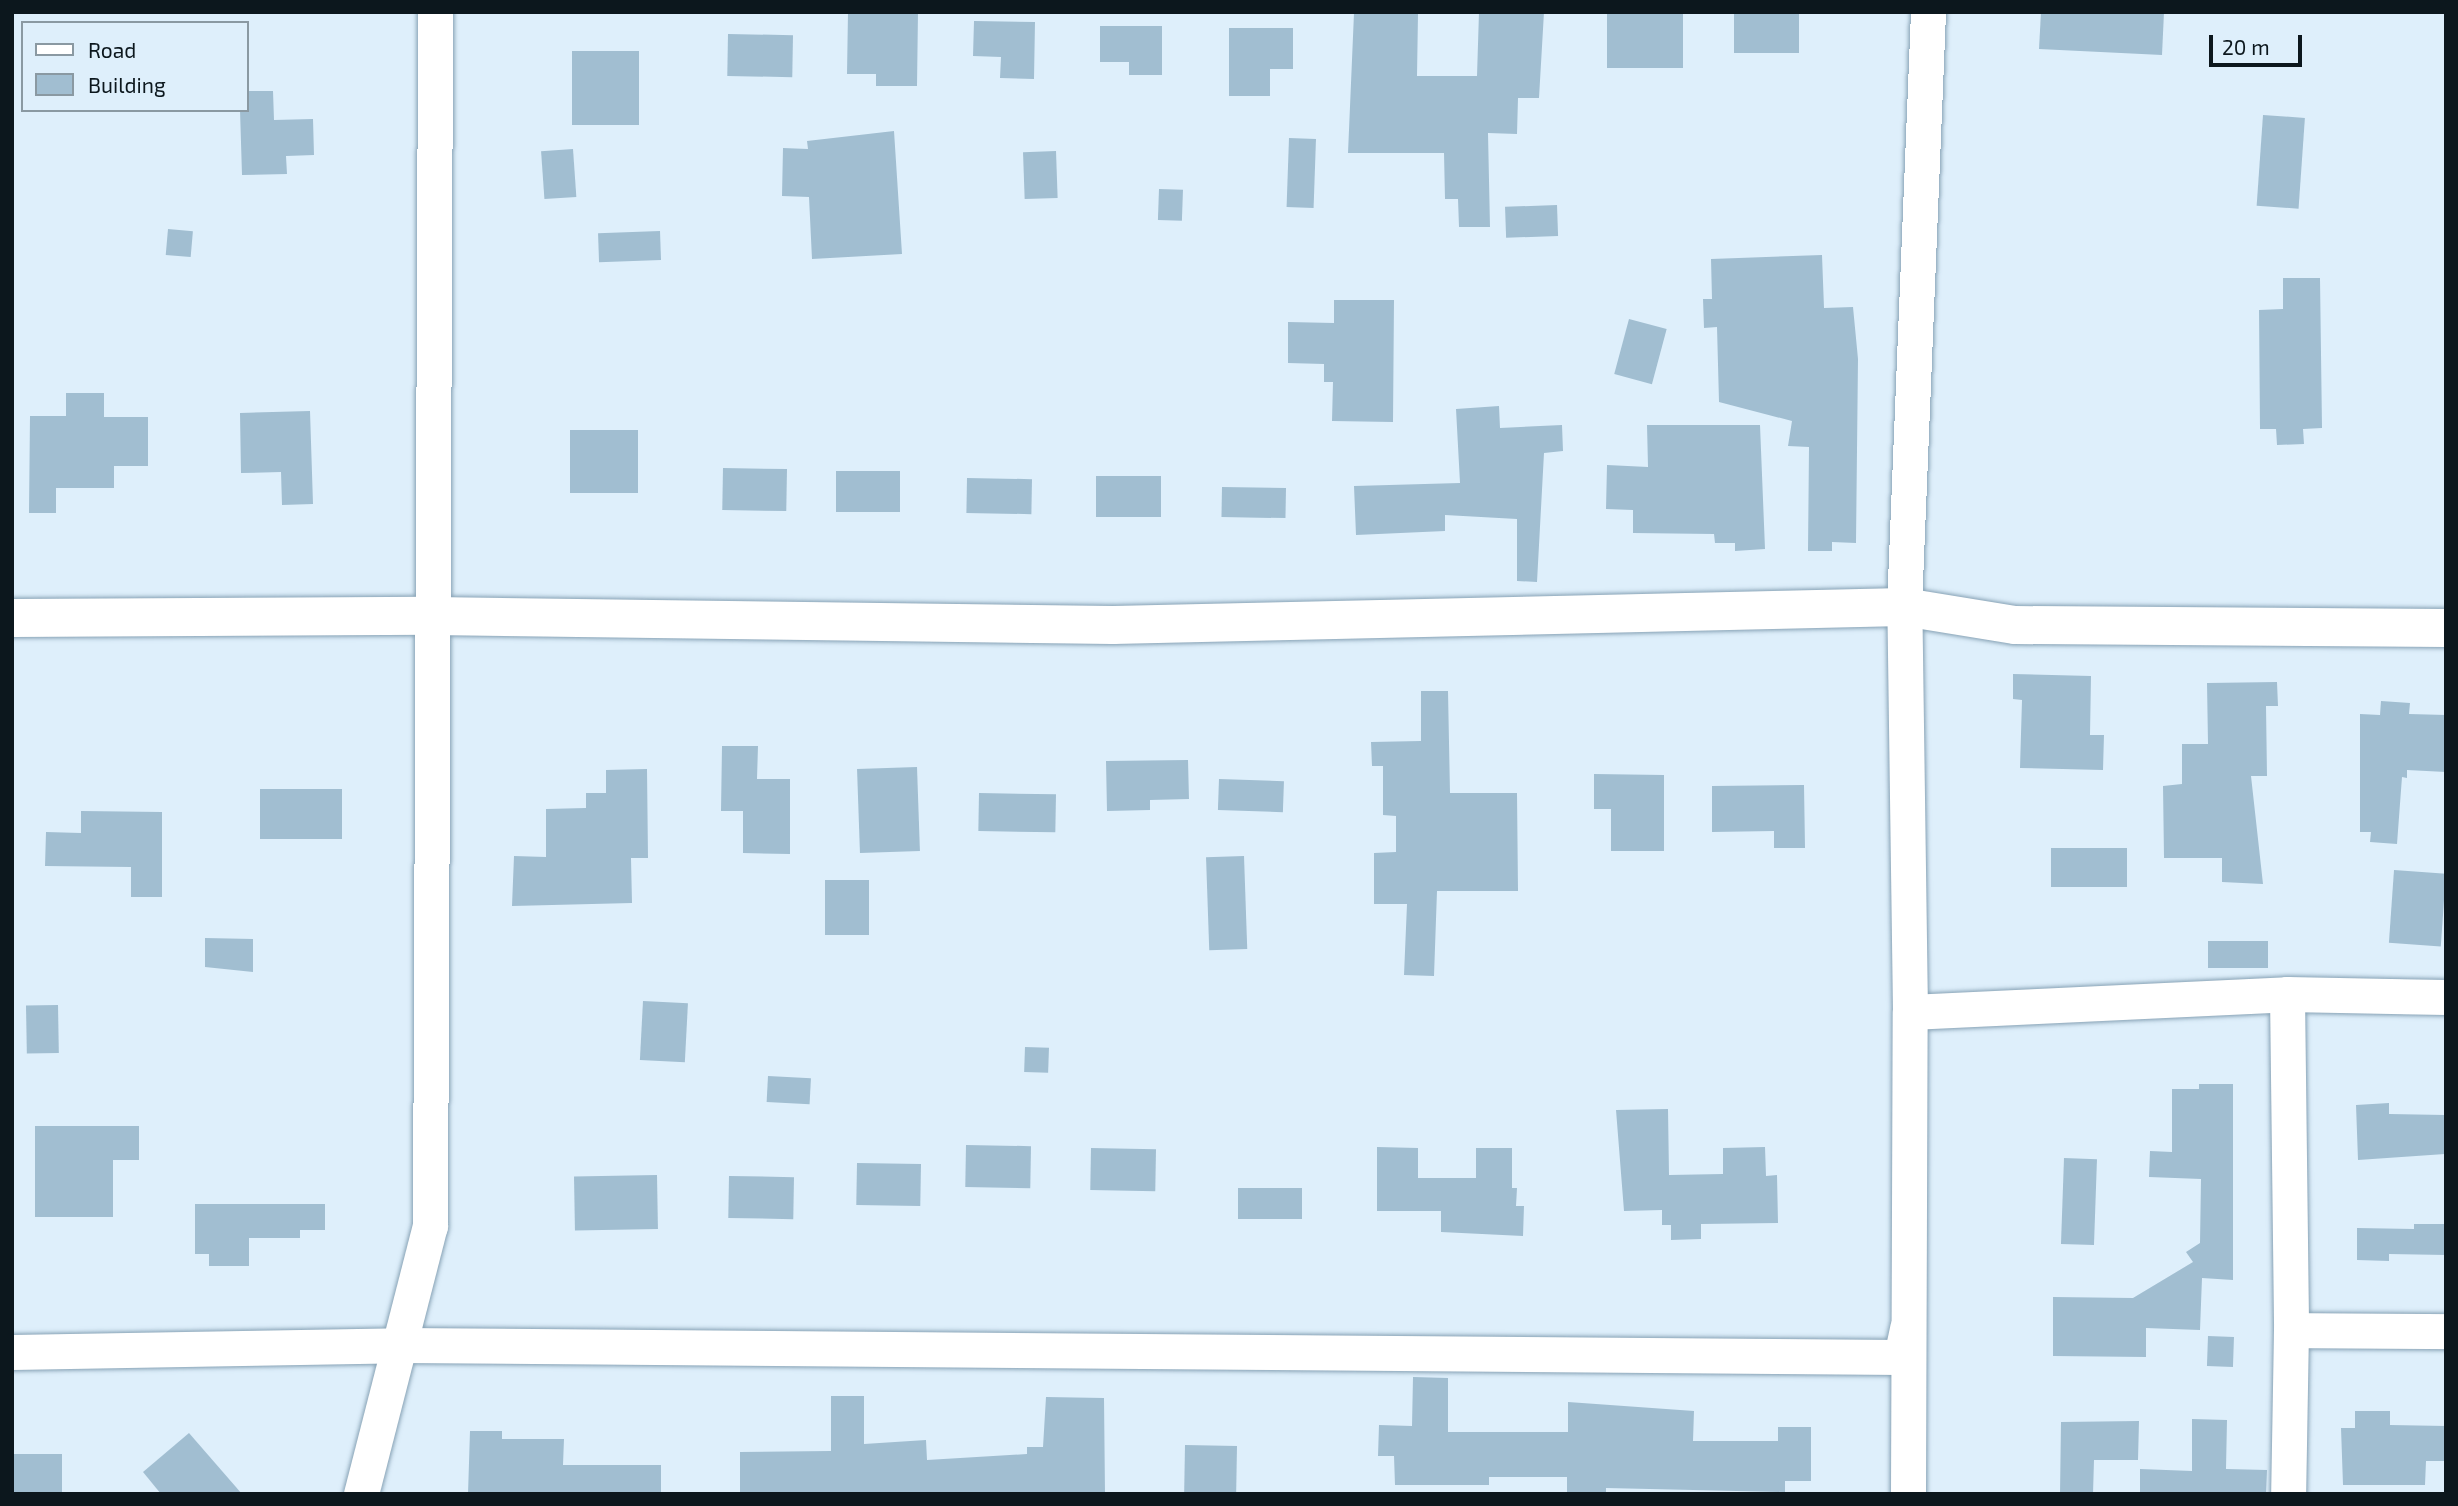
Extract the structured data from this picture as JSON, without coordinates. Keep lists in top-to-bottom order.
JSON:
{
  "legend": ["Road", "Building"],
  "scale_bar": "20 m"
}
